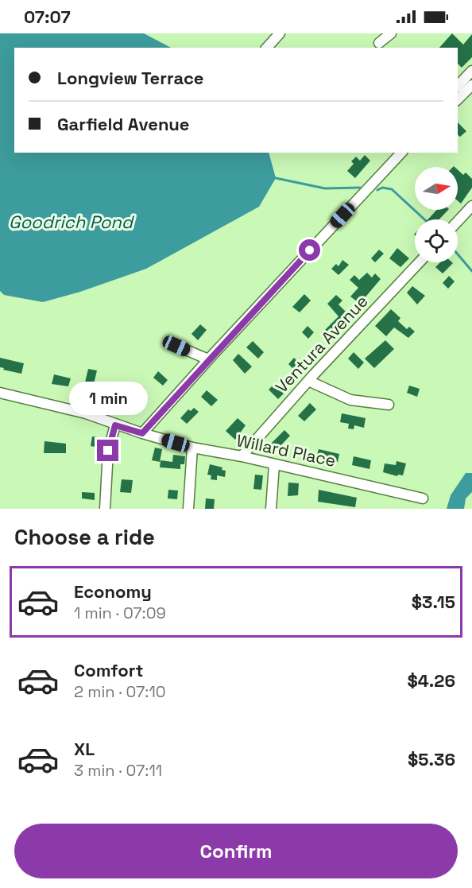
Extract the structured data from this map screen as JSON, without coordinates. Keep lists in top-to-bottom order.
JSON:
{
  "streets": {
    "street": ["Ventura Avenue", "Willard Place"]
  },
  "crossings": [
    ["Ventura Avenue", "Willard Place"]
  ],
  "water": ["Goodrich Pond"],
  "north": "right",
  "page": {
    "status": "07:07",
    "banner": ["Longview Terrace", "Garfield Avenue"],
    "bubble": "1 min",
    "heading": "Choose a ride",
    "list": [
      {
        "name": "Economy",
        "note": "1 min · 07:09",
        "value": "$3.15"
      },
      {
        "name": "Comfort",
        "note": "2 min · 07:10",
        "value": "$4.26"
      },
      {
        "name": "XL",
        "note": "3 min · 07:11",
        "value": "$5.36"
      }
    ],
    "buttons": "Confirm"
  }
}
